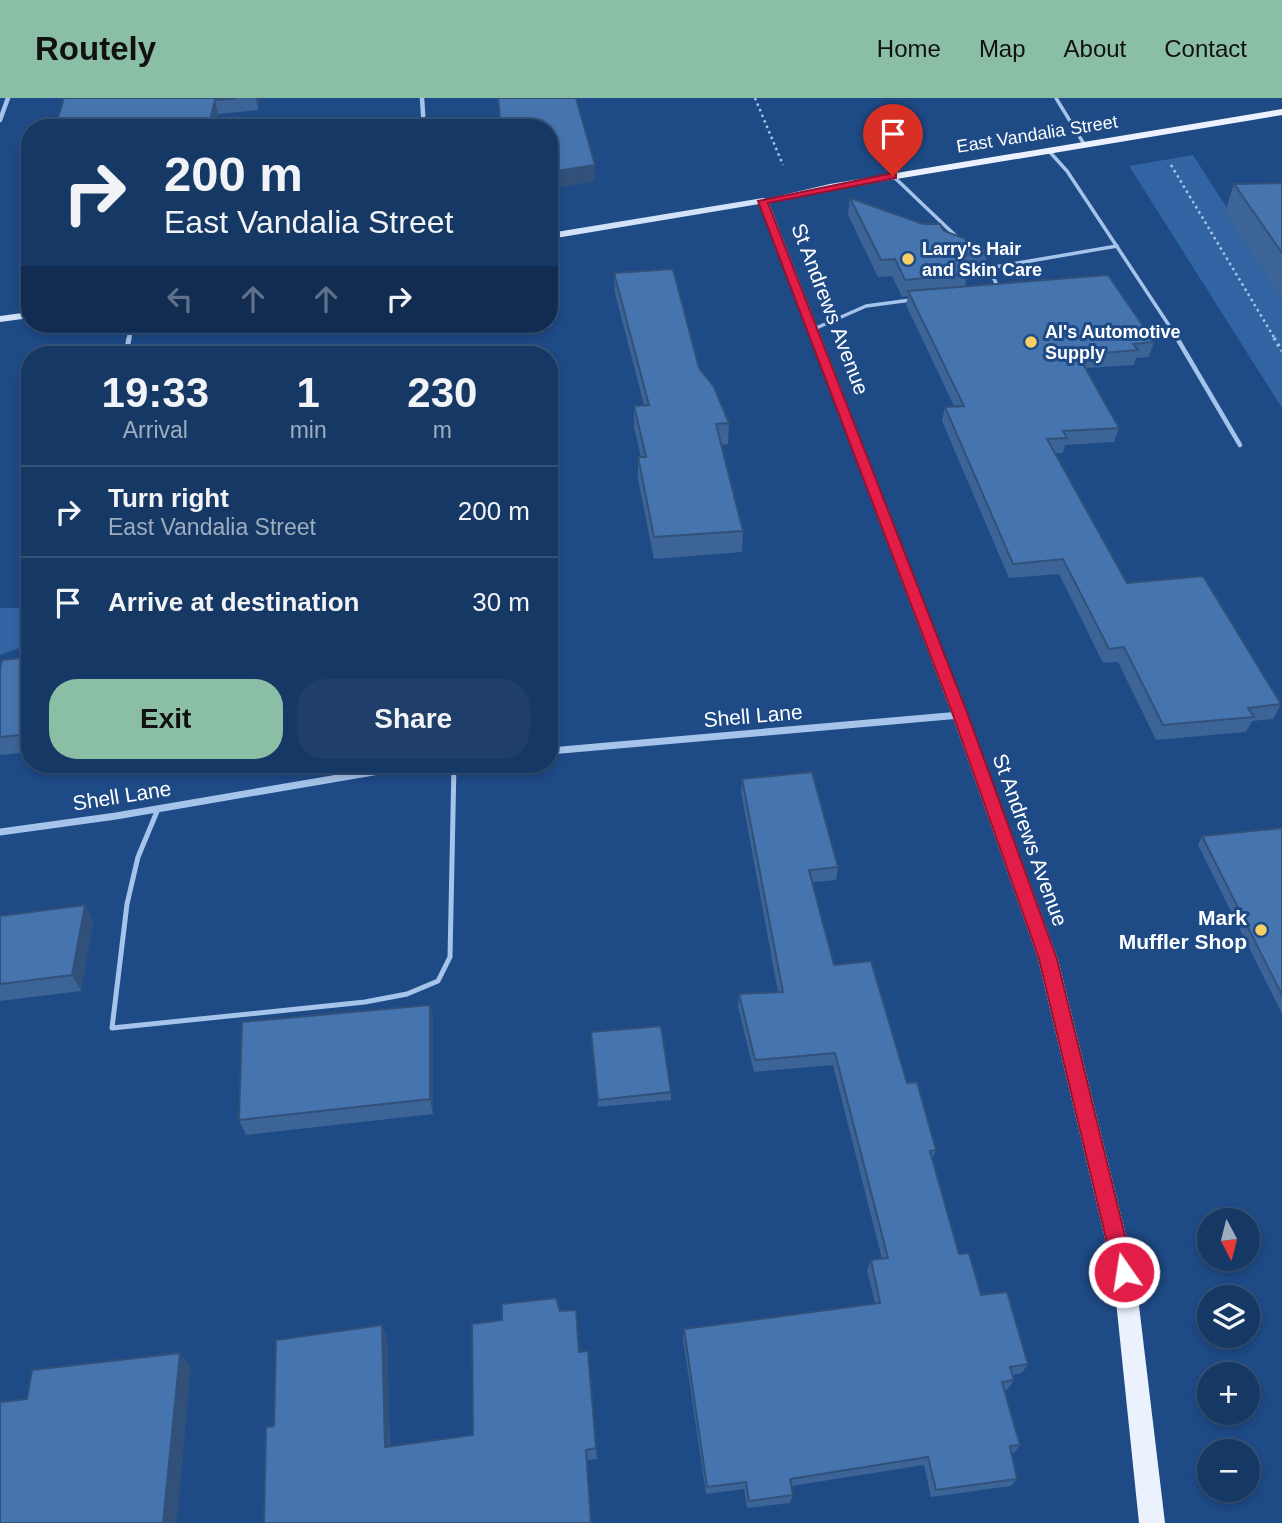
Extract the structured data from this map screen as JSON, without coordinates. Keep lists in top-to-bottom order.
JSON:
{
  "streets": {
    "main road": ["East Vandalia Street", "St Andrews Avenue"],
    "street": ["Shell Lane"]
  },
  "crossings": [
    ["East Vandalia Street", "St Andrews Avenue"],
    ["St Andrews Avenue", "Shell Lane"]
  ],
  "places": ["Larry's Hair and Skin Care", "Al's Automotive Supply", "Mark Muffler Shop"],
  "north": "bottom",
  "page": {
    "header": "Routely",
    "nav": [
      "Home",
      "Map",
      "About",
      "Contact"
    ],
    "turn": ["200 m", "East Vandalia Street"],
    "eta": [
      "19:33",
      "Arrival",
      "1",
      "min",
      "230",
      "m"
    ],
    "list": [
      {
        "name": "Turn right",
        "note": "East Vandalia Street",
        "value": "200 m"
      },
      {
        "name": "Arrive at destination",
        "value": "30 m"
      }
    ],
    "buttons": ["Exit", "Share"],
    "map_buttons": ["+", "−"]
  }
}
